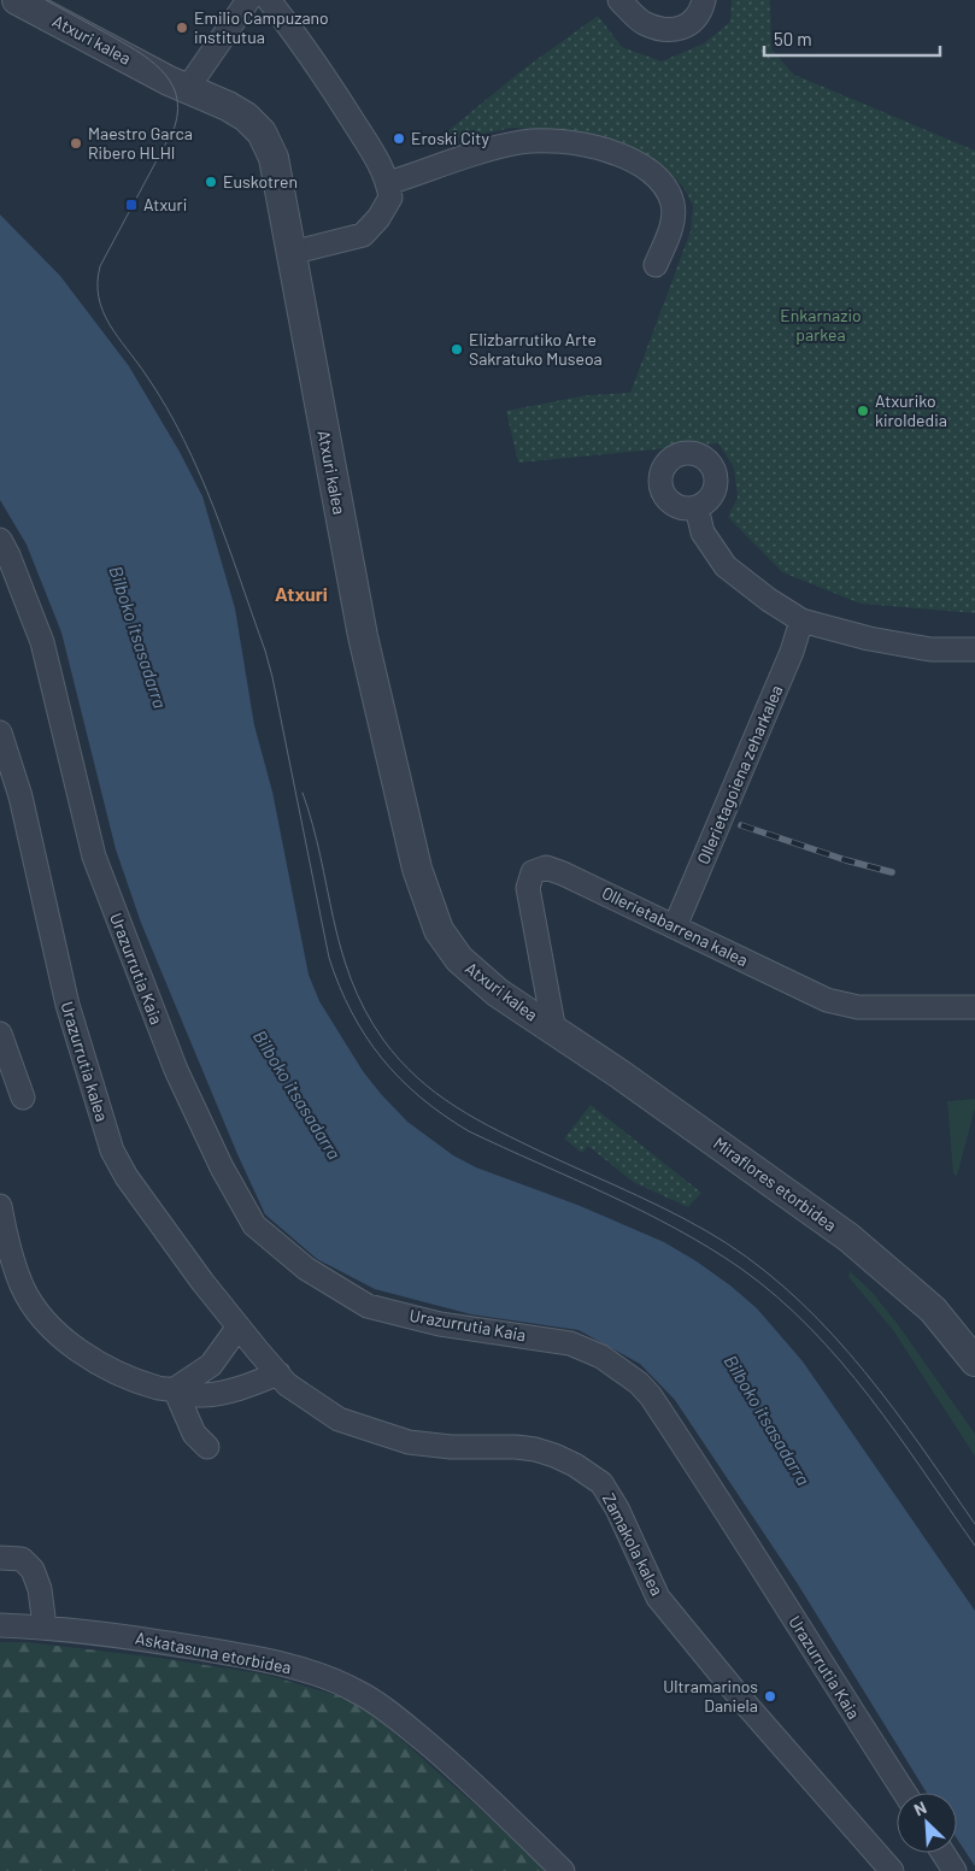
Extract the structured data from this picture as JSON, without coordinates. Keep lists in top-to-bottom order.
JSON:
{
  "streets": {
    "street": [
      "Atxuri kalea",
      "Ollerietagoiena zeharkalea",
      "Ollerietabarrena kalea",
      "Urazurrutia Kaia",
      "Urazurrutia kalea",
      "Miraflores etorbidea",
      "Zamakola kalea",
      "Askatasuna etorbidea"
    ]
  },
  "crossings": [
    ["Atxuri kalea", "Ollerietabarrena kalea"],
    ["Atxuri kalea", "Miraflores etorbidea"],
    ["Ollerietagoiena zeharkalea", "Ollerietabarrena kalea"],
    ["Ollerietabarrena kalea", "Miraflores etorbidea"],
    ["Urazurrutia kalea", "Zamakola kalea"]
  ],
  "districts": ["Atxuri"],
  "water": ["Bilboko itsasadarra"],
  "parks": ["Enkarnazio parkea"],
  "places": {
    "other": [
      "Emilio Campuzano institutua",
      "Eroski City",
      "Maestro Garca Ribero HLHI",
      "Euskotren",
      "Elizbarrutiko Arte Sakratuko Museoa",
      "Atxuriko kiroldedia",
      "Ultramarinos Daniela"
    ],
    "transit": ["Atxuri"]
  },
  "scale_bar": "50 m",
  "north": "top left"
}
